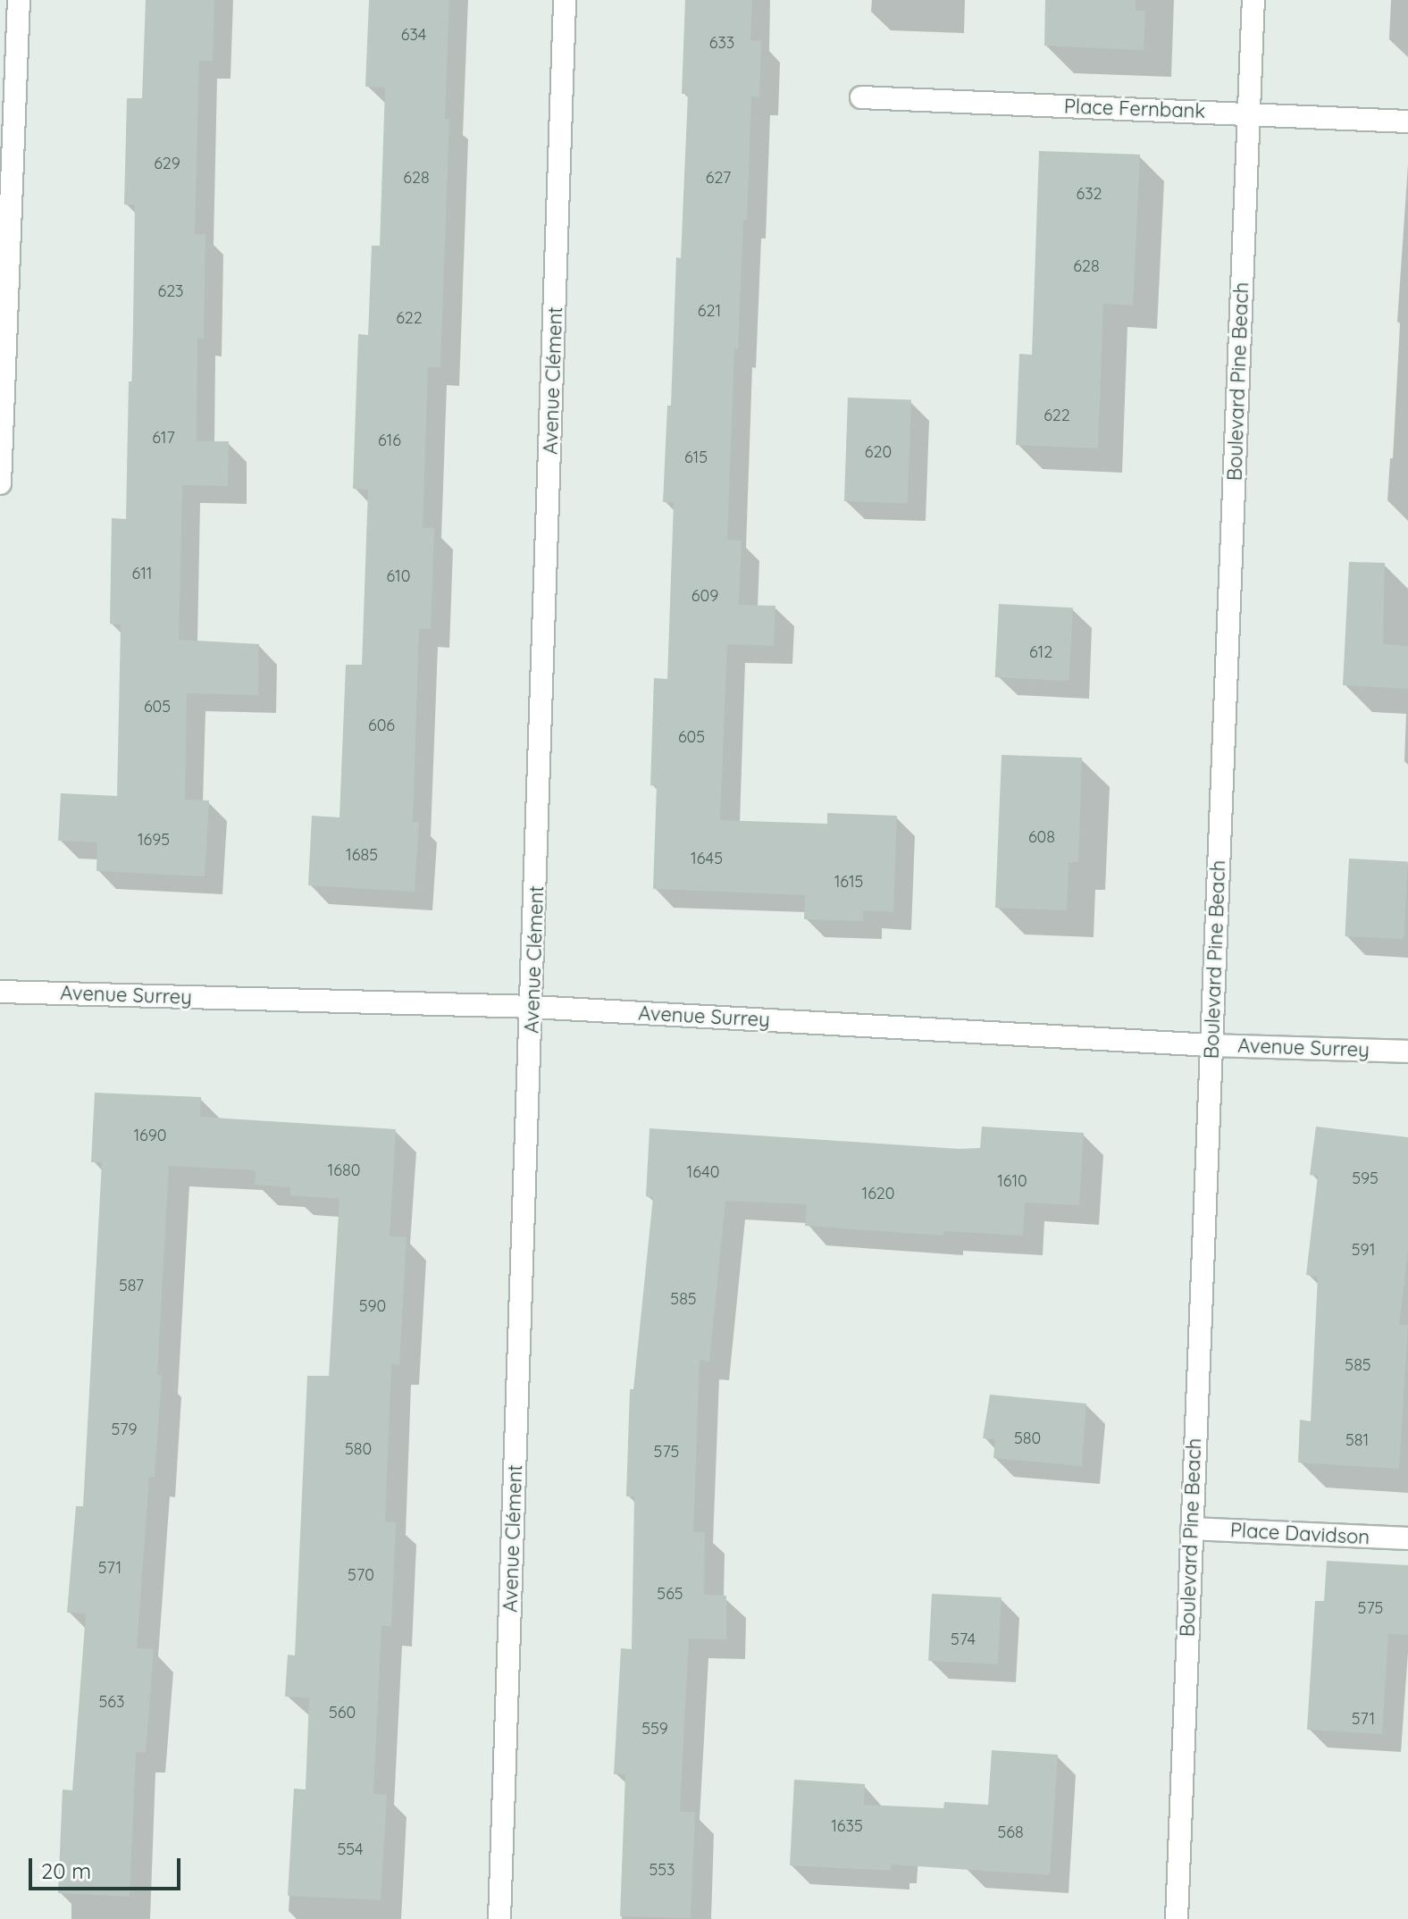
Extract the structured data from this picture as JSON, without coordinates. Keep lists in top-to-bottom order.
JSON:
{
  "streets": {
    "street": [
      "Place Fernbank",
      "Avenue Clément",
      "Boulevard Pine Beach",
      "Avenue Surrey",
      "Place Davidson"
    ]
  },
  "crossings": [
    ["Place Fernbank", "Boulevard Pine Beach"],
    ["Avenue Clément", "Avenue Surrey"],
    ["Boulevard Pine Beach", "Avenue Surrey"],
    ["Boulevard Pine Beach", "Place Davidson"]
  ],
  "house_numbers": [
    "634",
    "633",
    "629",
    "628",
    "627",
    "632",
    "628",
    "623",
    "621",
    "622",
    "622",
    "617",
    "616",
    "620",
    "615",
    "611",
    "610",
    "609",
    "612",
    "605",
    "606",
    "605",
    "608",
    "1695",
    "1685",
    "1645",
    "1615",
    "1690",
    "1680",
    "1640",
    "595",
    "1610",
    "1620",
    "591",
    "587",
    "585",
    "590",
    "585",
    "579",
    "580",
    "581",
    "580",
    "575",
    "571",
    "570",
    "565",
    "575",
    "574",
    "563",
    "560",
    "571",
    "559",
    "1635",
    "568",
    "554",
    "553"
  ],
  "scale_bar": "20 m"
}
